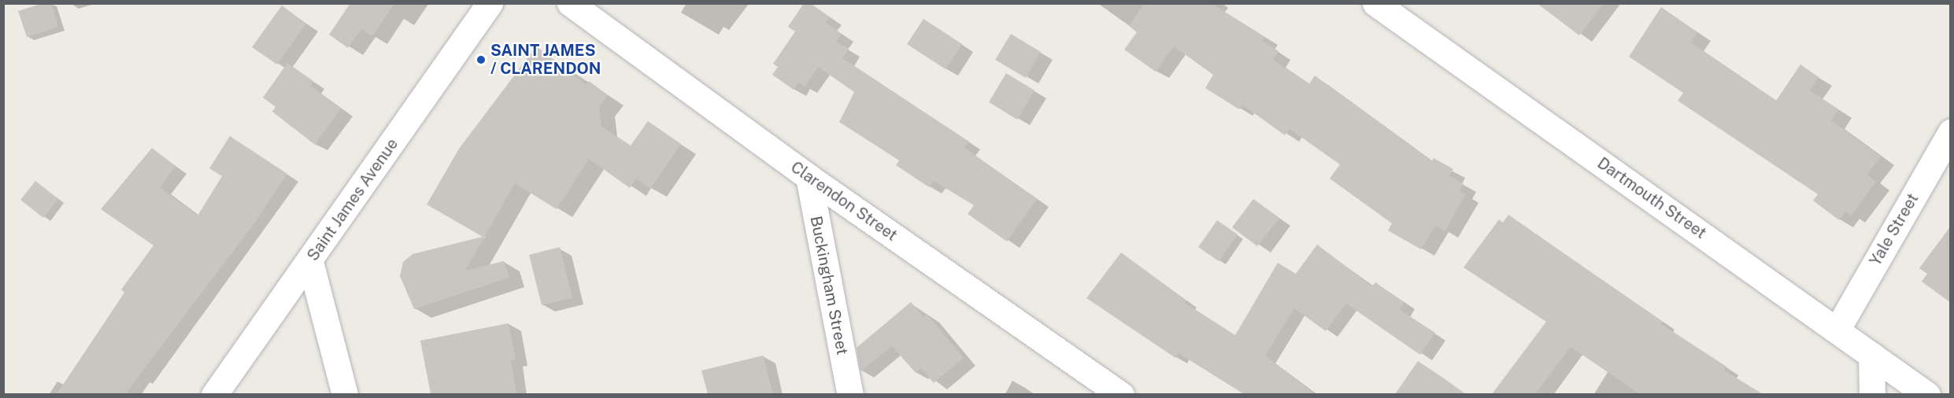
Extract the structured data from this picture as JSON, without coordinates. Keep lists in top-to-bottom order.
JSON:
{
  "streets": {
    "street": [
      "Dartmouth Street",
      "Saint James Avenue",
      "Clarendon Street",
      "Yale Street",
      "Buckingham Street"
    ]
  },
  "crossings": [
    ["Dartmouth Street", "Yale Street"],
    ["Clarendon Street", "Buckingham Street"]
  ],
  "places": ["SAINT JAMES / CLARENDON"]
}
